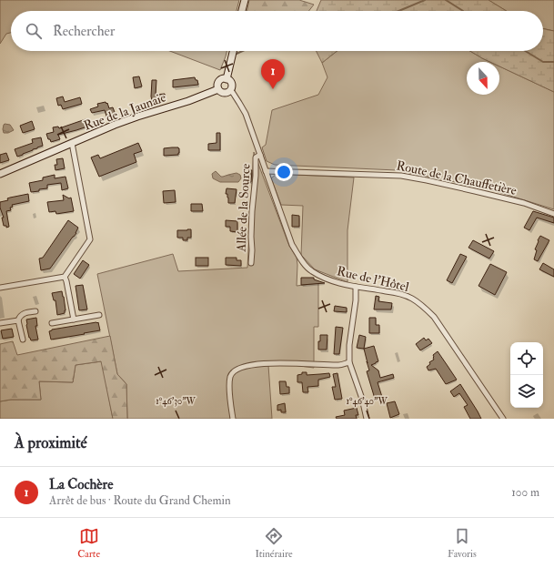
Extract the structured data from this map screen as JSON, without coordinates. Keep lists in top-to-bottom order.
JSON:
{
  "streets": {
    "main road": ["Rue de la Jaunaie"],
    "street": ["Route de la Chauffetière", "Allée de la Source", "Rue de l'Hôtel"]
  },
  "crossings": [
    ["Rue de la Jaunaie", "Rue de l'Hôtel"],
    ["Route de la Chauffetière", "Rue de l'Hôtel"],
    ["Allée de la Source", "Rue de l'Hôtel"]
  ],
  "north": "bottom",
  "page": {
    "search": "Rechercher",
    "pins": "1",
    "heading": "À proximité",
    "list": [
      {
        "mark": "1",
        "name": "La Cochère",
        "note": "Arrêt de bus · Route du Grand Chemin",
        "value": "100 m"
      }
    ],
    "nav": ["Carte", "Itinéraire", "Favoris"]
  },
  "coordinates": ["1°46'30\"W", "1°46'40\"W"]
}
